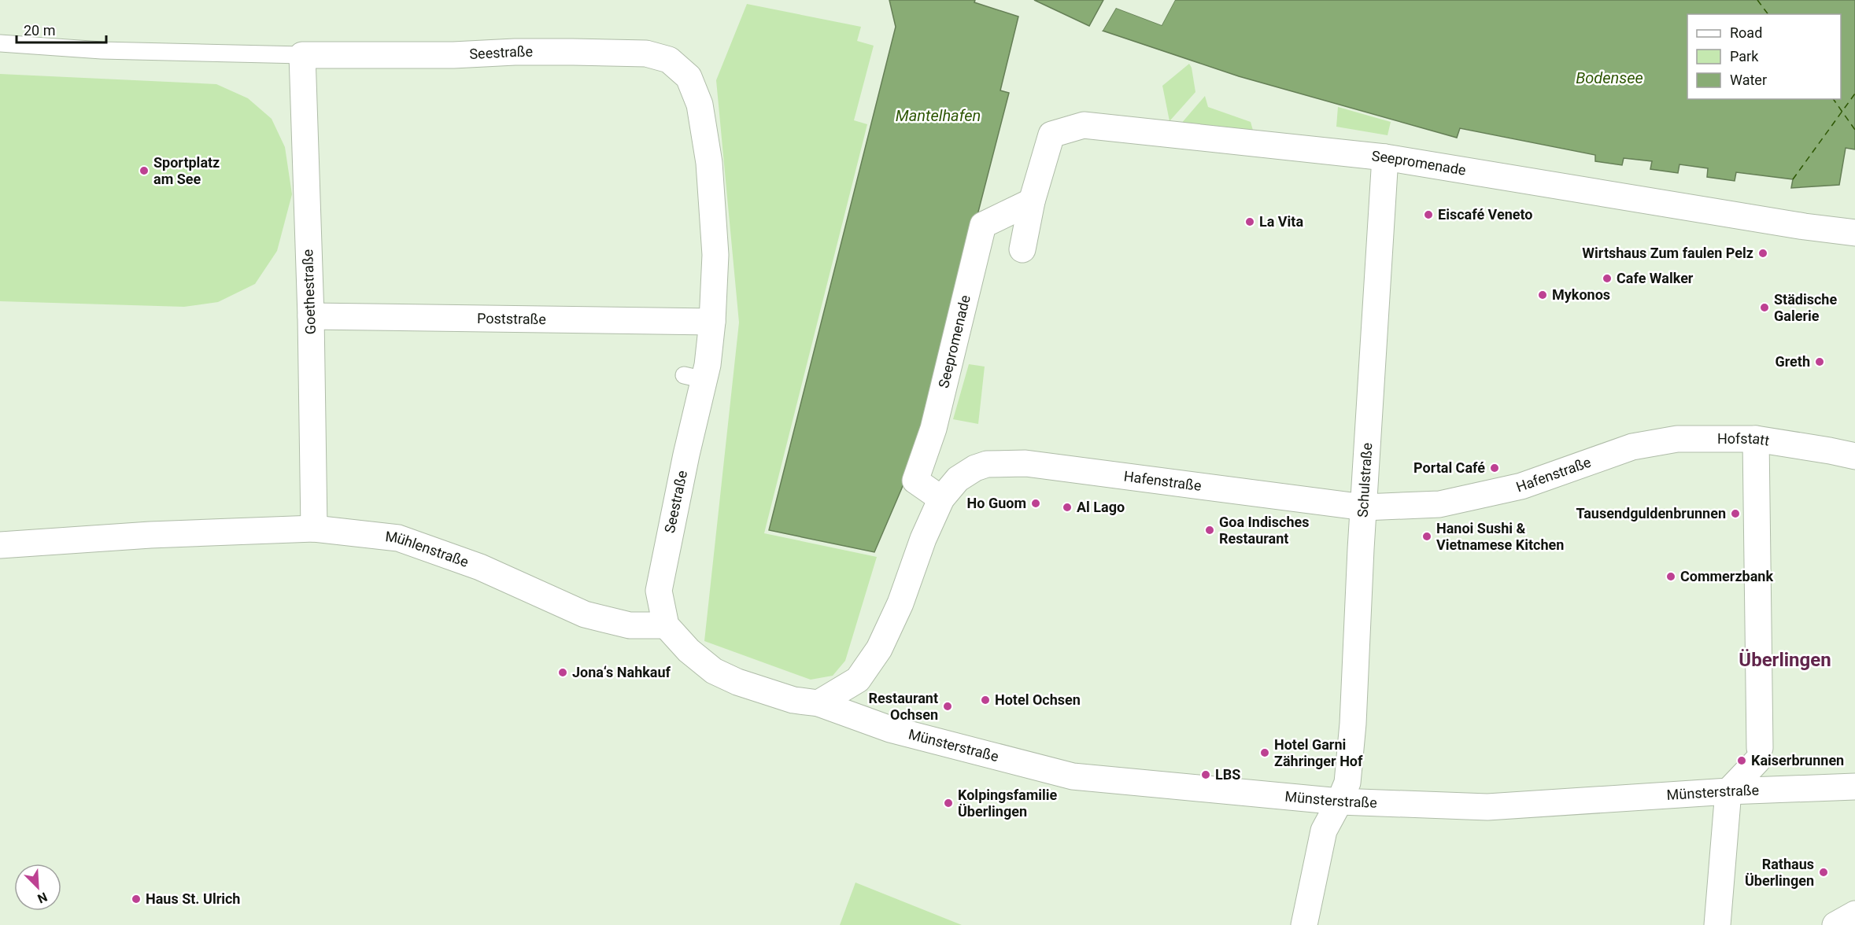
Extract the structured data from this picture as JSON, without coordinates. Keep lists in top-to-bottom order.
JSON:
{
  "streets": {
    "street": [
      "Seestraße",
      "Seepromenade",
      "Goethestraße",
      "Poststraße",
      "Hofstatt",
      "Hafenstraße",
      "Schulstraße",
      "Mühlenstraße",
      "Münsterstraße"
    ]
  },
  "crossings": [
    ["Seestraße", "Goethestraße"],
    ["Seestraße", "Poststraße"],
    ["Seestraße", "Mühlenstraße"],
    ["Seepromenade", "Hafenstraße"],
    ["Seepromenade", "Schulstraße"],
    ["Goethestraße", "Poststraße"],
    ["Goethestraße", "Mühlenstraße"],
    ["Hofstatt", "Hafenstraße"],
    ["Hafenstraße", "Schulstraße"],
    ["Hafenstraße", "Münsterstraße"],
    ["Schulstraße", "Münsterstraße"]
  ],
  "districts": ["Überlingen"],
  "water": ["Bodensee", "Mantelhafen"],
  "places": [
    "Sportplatz am See",
    "Eiscafé Veneto",
    "La Vita",
    "Wirtshaus Zum faulen Pelz",
    "Cafe Walker",
    "Mykonos",
    "Städische Galerie",
    "Greth",
    "Portal Café",
    "Ho Guom",
    "Al Lago",
    "Tausendguldenbrunnen",
    "Goa Indisches Restaurant",
    "Hanoi Sushi & Vietnamese Kitchen",
    "Commerzbank",
    "Jona‘s Nahkauf",
    "Hotel Ochsen",
    "Restaurant Ochsen",
    "Hotel Garni Zähringer Hof",
    "Kaiserbrunnen",
    "LBS",
    "Kolpingsfamilie Überlingen",
    "Rathaus Überlingen",
    "Haus St. Ulrich"
  ],
  "legend": ["Road", "Park", "Water"],
  "scale_bar": "20 m",
  "north": "bottom right"
}
